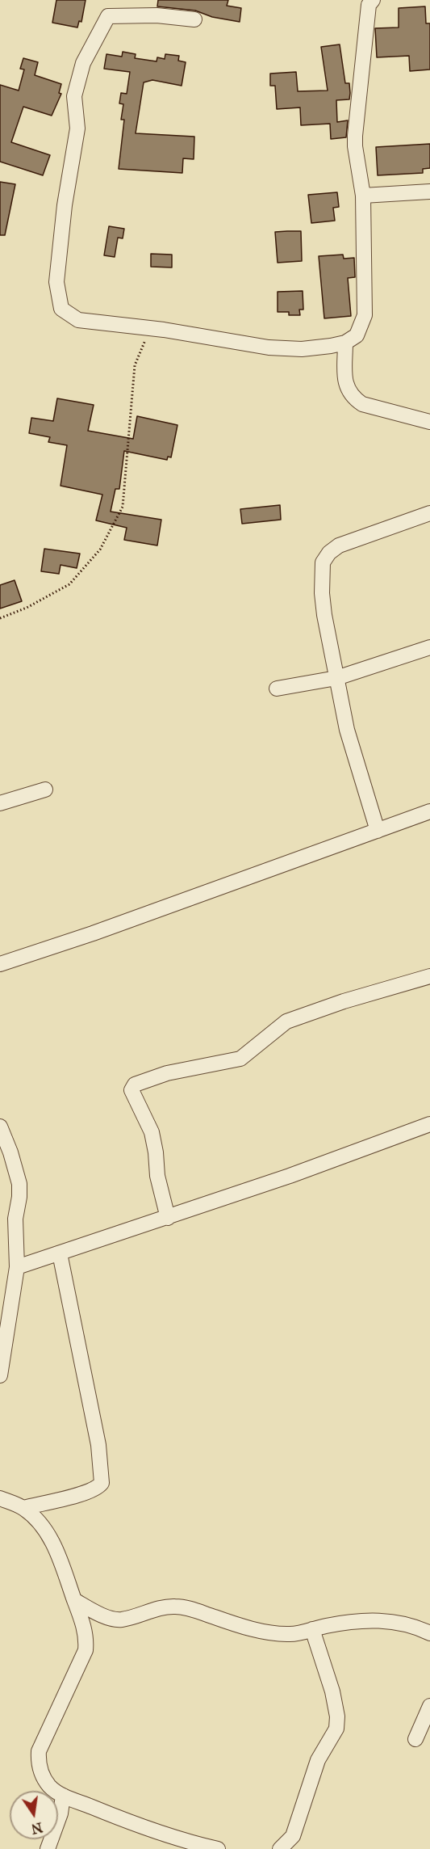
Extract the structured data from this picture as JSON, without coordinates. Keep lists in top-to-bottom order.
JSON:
{
  "north": "bottom"
}
